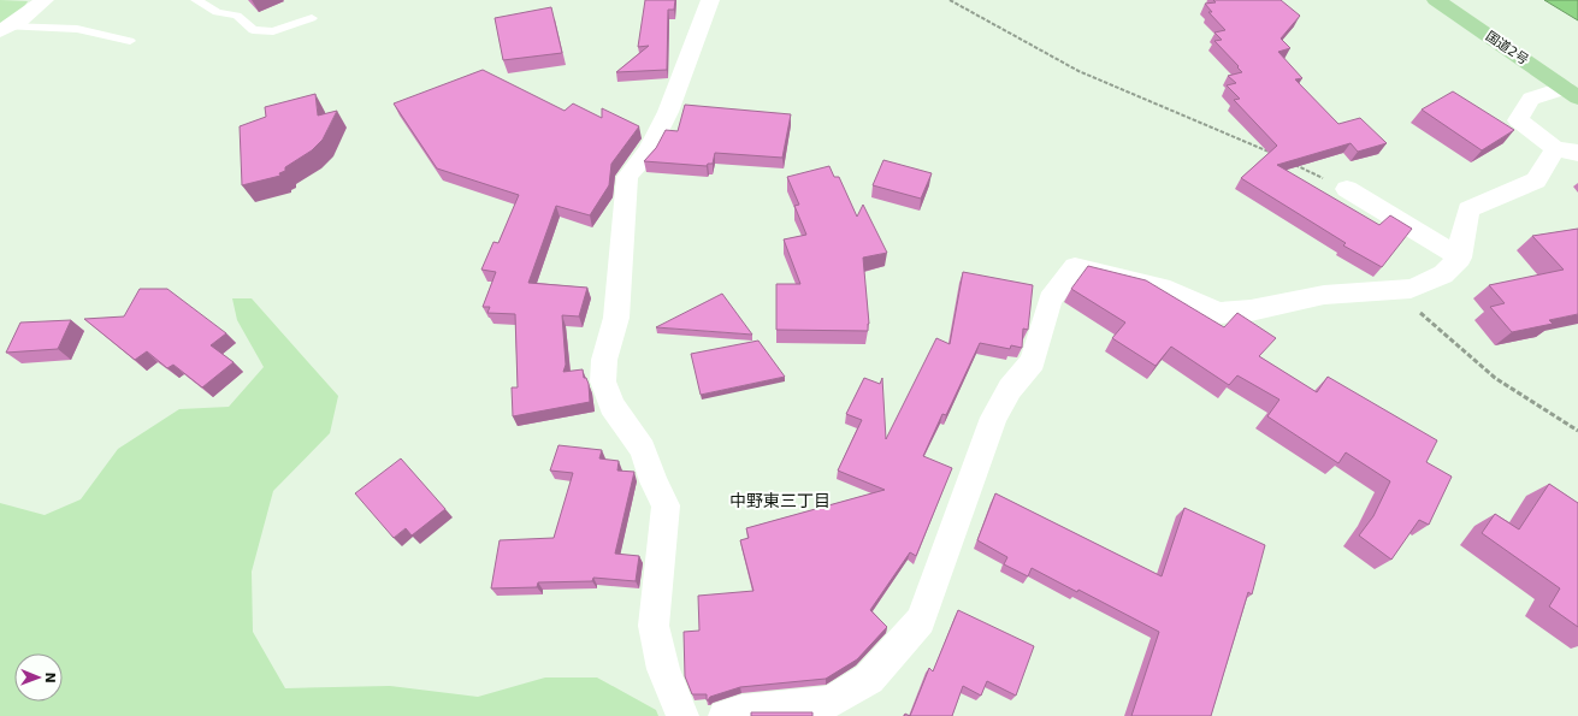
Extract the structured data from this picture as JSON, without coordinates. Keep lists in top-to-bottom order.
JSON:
{
  "streets": {
    "highway": ["国道2号"]
  },
  "districts": ["中野東三丁目"],
  "north": "right"
}
